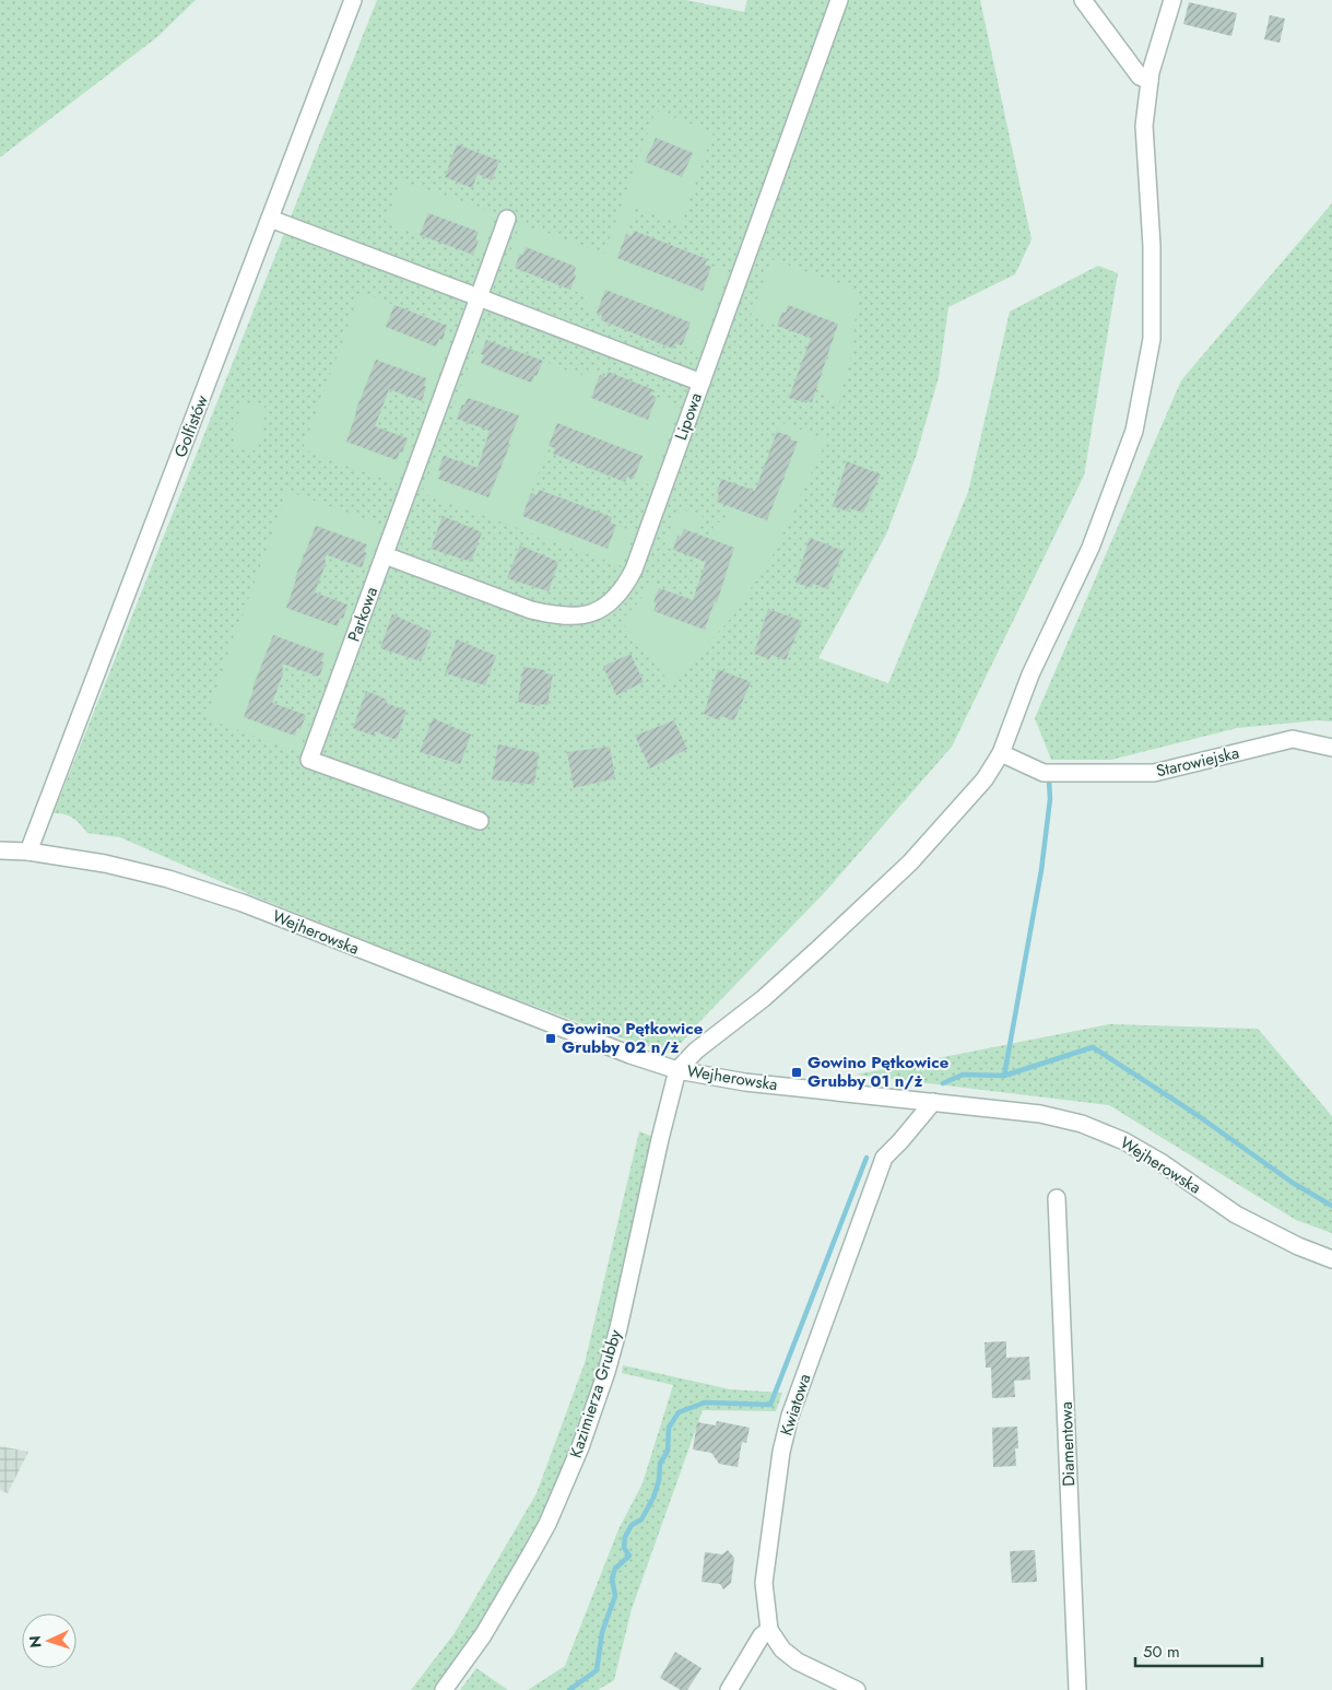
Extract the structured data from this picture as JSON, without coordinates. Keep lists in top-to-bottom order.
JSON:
{
  "streets": {
    "street": [
      "Lipowa",
      "Golfistów",
      "Parkowa",
      "Starowiejska",
      "Wejherowska",
      "Kazimierza Grubby",
      "Kwiatowa",
      "Diamentowa"
    ]
  },
  "crossings": [
    ["Lipowa", "Parkowa"],
    ["Golfistów", "Wejherowska"],
    ["Wejherowska", "Kazimierza Grubby"],
    ["Wejherowska", "Kwiatowa"]
  ],
  "places": {
    "transit": ["Gowino Pętkowice Grubby 02 n/ż", "Gowino Pętkowice Grubby 01 n/ż"]
  },
  "scale_bar": "50 m",
  "north": "left"
}
